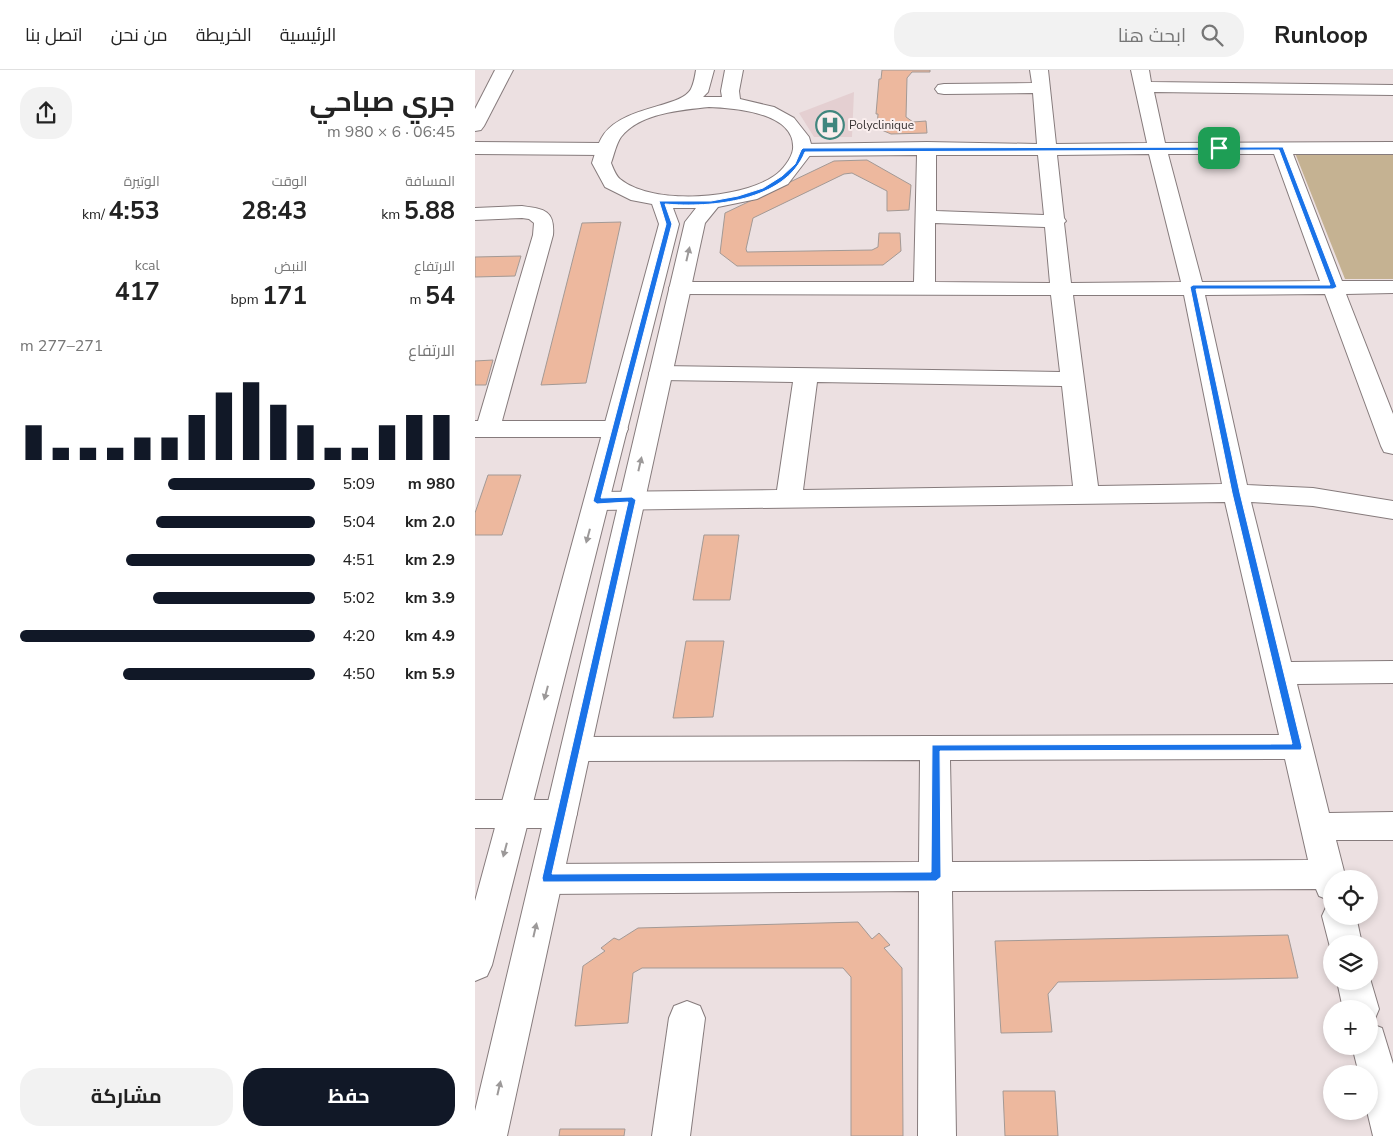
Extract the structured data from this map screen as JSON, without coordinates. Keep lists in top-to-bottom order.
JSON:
{
  "places": {
    "hospital": ["Polyclinique"]
  },
  "page": {
    "header": "Runloop",
    "search": "ابحث هنا",
    "nav": [
      "الرئيسية",
      "الخريطة",
      "من نحن",
      "اتصل بنا"
    ],
    "heading": ["جري صباحي", "06:45 · 6 × 980 m"],
    "stats": [
      ["المسافة", "5.88 km"],
      ["الوقت", "28:43"],
      ["الوتيرة", "4:53 /km"],
      ["الارتفاع", "54 m"],
      ["النبض", "171 bpm"],
      ["kcal", "417"]
    ],
    "chart": ["الارتفاع", "271–277 m"],
    "list": [
      {
        "name": "980 m",
        "note": "5:09"
      },
      {
        "name": "2.0 km",
        "note": "5:04"
      },
      {
        "name": "2.9 km",
        "note": "4:51"
      },
      {
        "name": "3.9 km",
        "note": "5:02"
      },
      {
        "name": "4.9 km",
        "note": "4:20"
      },
      {
        "name": "5.9 km",
        "note": "4:50"
      }
    ],
    "map_buttons": ["+", "−"],
    "buttons": ["حفظ", "مشاركة"]
  }
}
